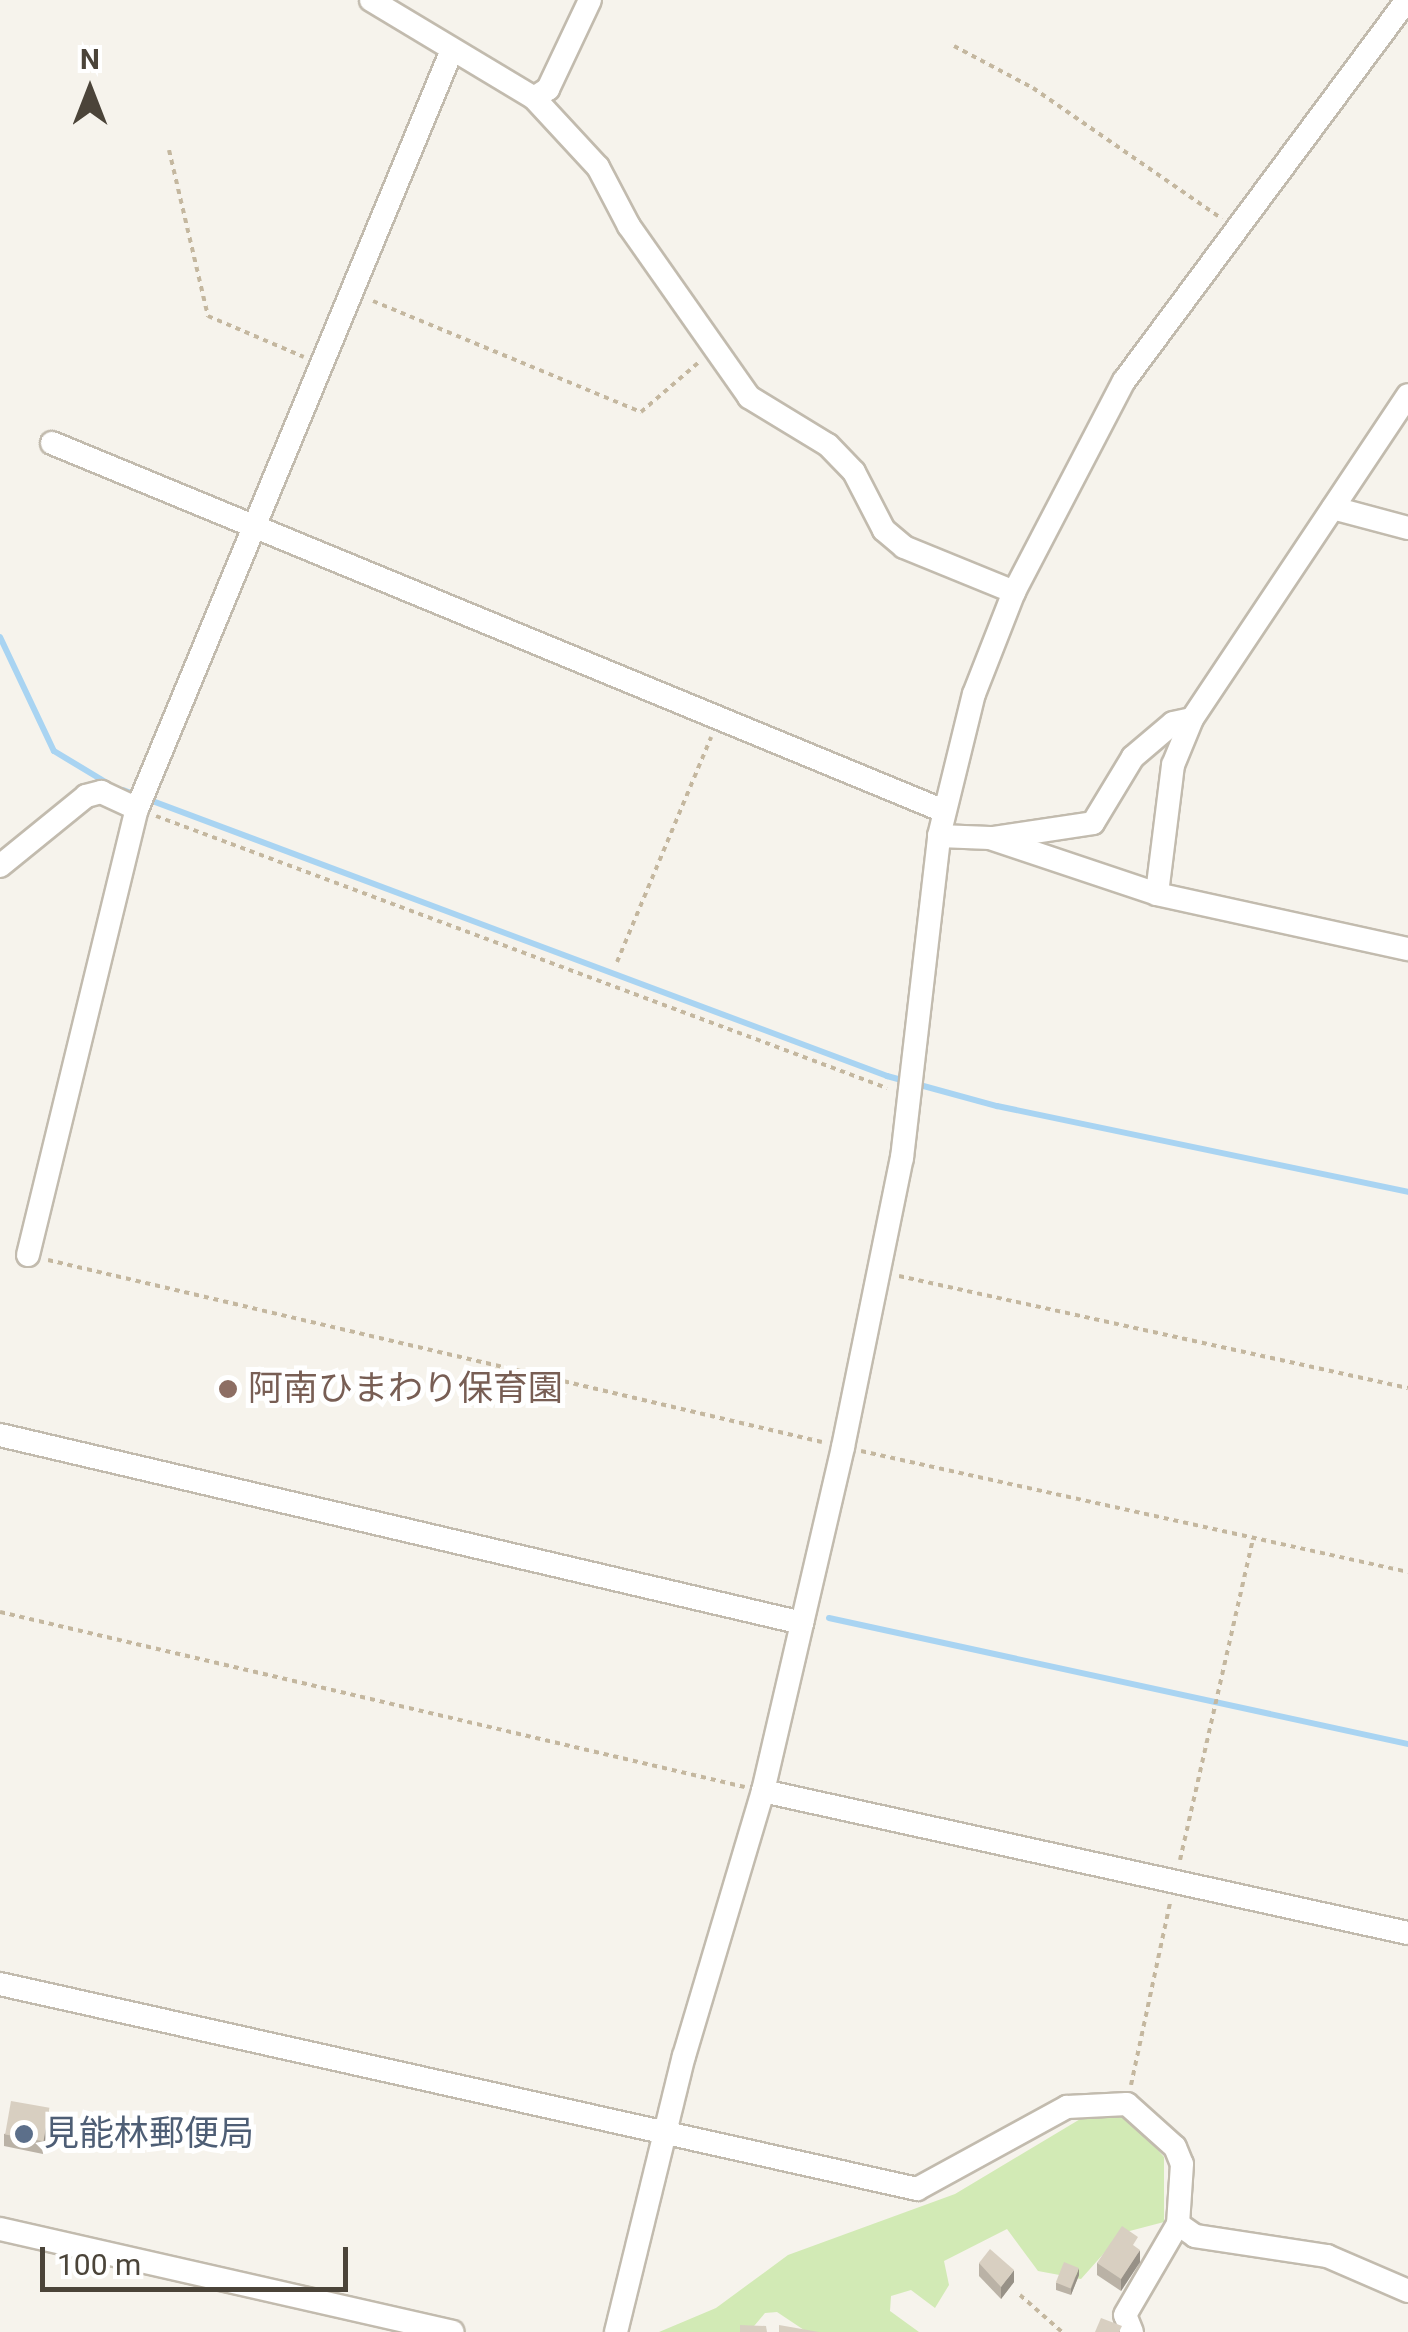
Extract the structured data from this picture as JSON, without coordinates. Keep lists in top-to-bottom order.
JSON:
{
  "places": ["阿南ひまわり保育園", "見能林郵便局"],
  "scale_bar": "100 m",
  "north": "top"
}
